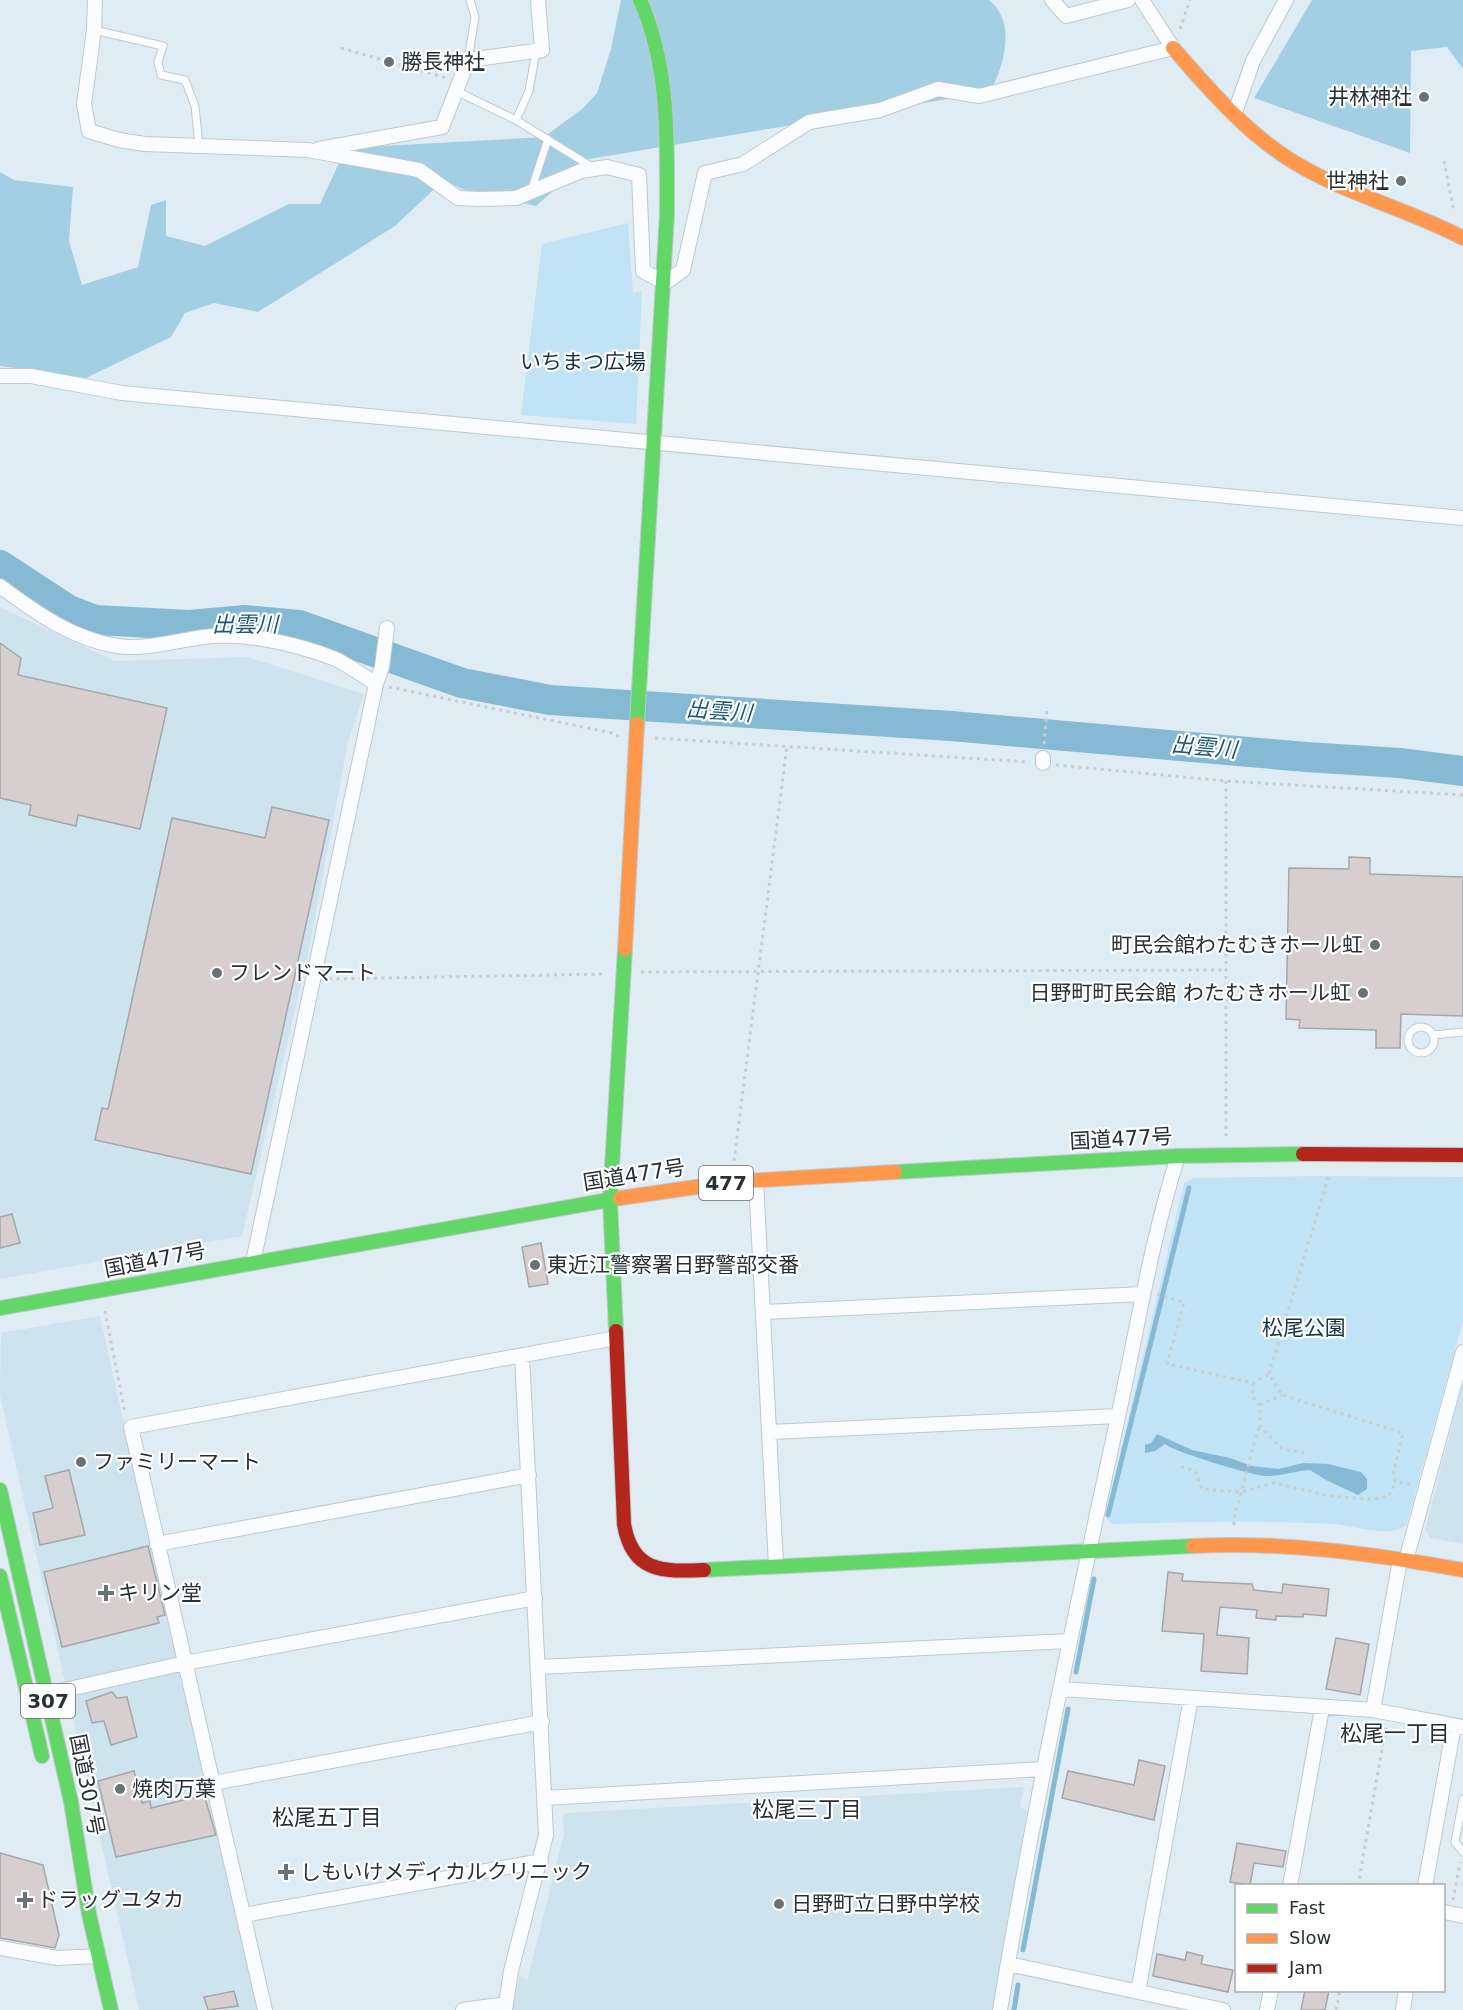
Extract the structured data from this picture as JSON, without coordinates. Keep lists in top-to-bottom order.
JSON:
{
  "streets": {
    "main road": [
      "国道477号",
      "477",
      "307",
      "国道307号"
    ]
  },
  "districts": ["松尾一丁目", "松尾三丁目", "松尾五丁目"],
  "water": ["出雲川"],
  "parks": ["いちまつ広場", "松尾公園"],
  "places": {
    "other": [
      "勝長神社",
      "井林神社",
      "世神社",
      "町民会館わたむきホール虹",
      "フレンドマート",
      "日野町町民会館 わたむきホール虹",
      "東近江警察署日野警部交番",
      "ファミリーマート",
      "焼肉万葉",
      "日野町立日野中学校"
    ],
    "health": ["キリン堂", "しもいけメディカルクリニック", "ドラッグユタカ"]
  },
  "legend": ["Fast", "Slow", "Jam"]
}
